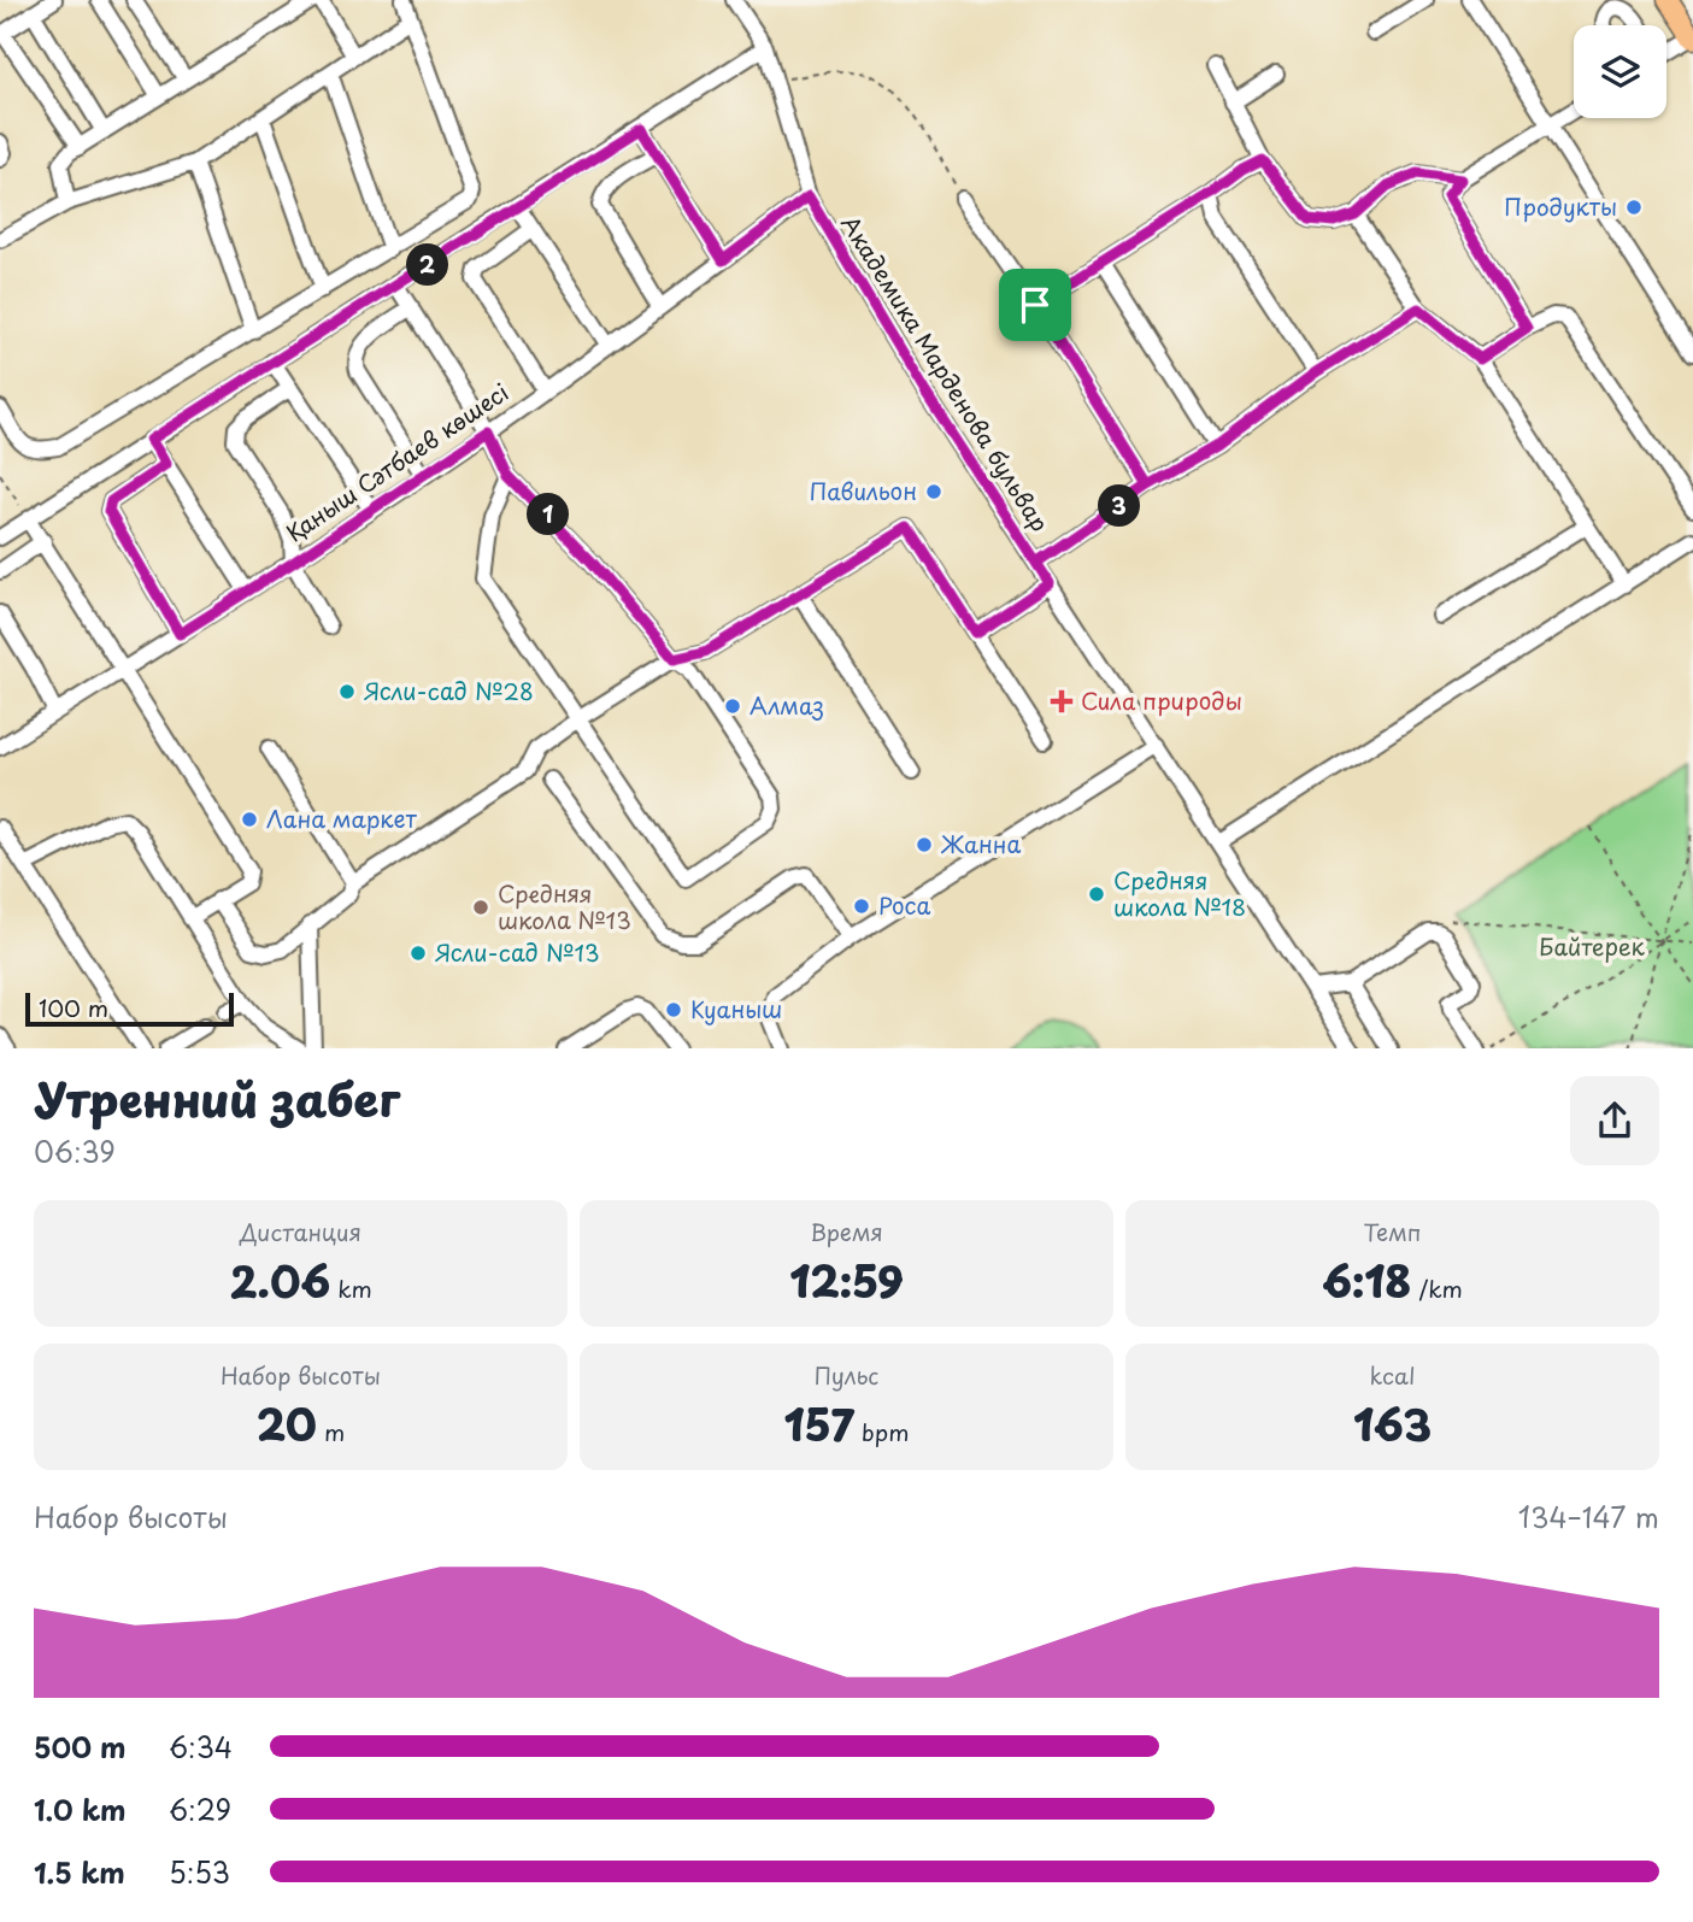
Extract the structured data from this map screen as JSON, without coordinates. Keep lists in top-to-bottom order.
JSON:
{
  "streets": {
    "street": ["Академика Марденова бульвар", "Қаныш Сәтбаев көшесі"]
  },
  "crossings": [
    ["Академика Марденова бульвар", "Қаныш Сәтбаев көшесі"]
  ],
  "parks": ["Байтерек"],
  "places": {
    "other": [
      "Продукты",
      "Павильон",
      "Ясли-сад №28",
      "Алмаз",
      "Лана маркет",
      "Жанна",
      "Средняя школа №18",
      "Роса",
      "Средняя школа №13",
      "Ясли-сад №13",
      "Куаныш"
    ],
    "health": ["Сила природы"]
  },
  "scale_bar": "100 m",
  "page": {
    "pins": ["2", "3", "1"],
    "scale": "100 m",
    "heading": ["Утренний забег", "06:39"],
    "stats": [
      ["Дистанция", "2.06 km"],
      ["Время", "12:59"],
      ["Темп", "6:18 /km"],
      ["Набор высоты", "20 m"],
      ["Пульс", "157 bpm"],
      ["kcal", "163"]
    ],
    "chart": ["Набор высоты", "134–147 m"],
    "list": [
      {
        "name": "500 m",
        "note": "6:34"
      },
      {
        "name": "1.0 km",
        "note": "6:29"
      },
      {
        "name": "1.5 km",
        "note": "5:53"
      }
    ]
  }
}
